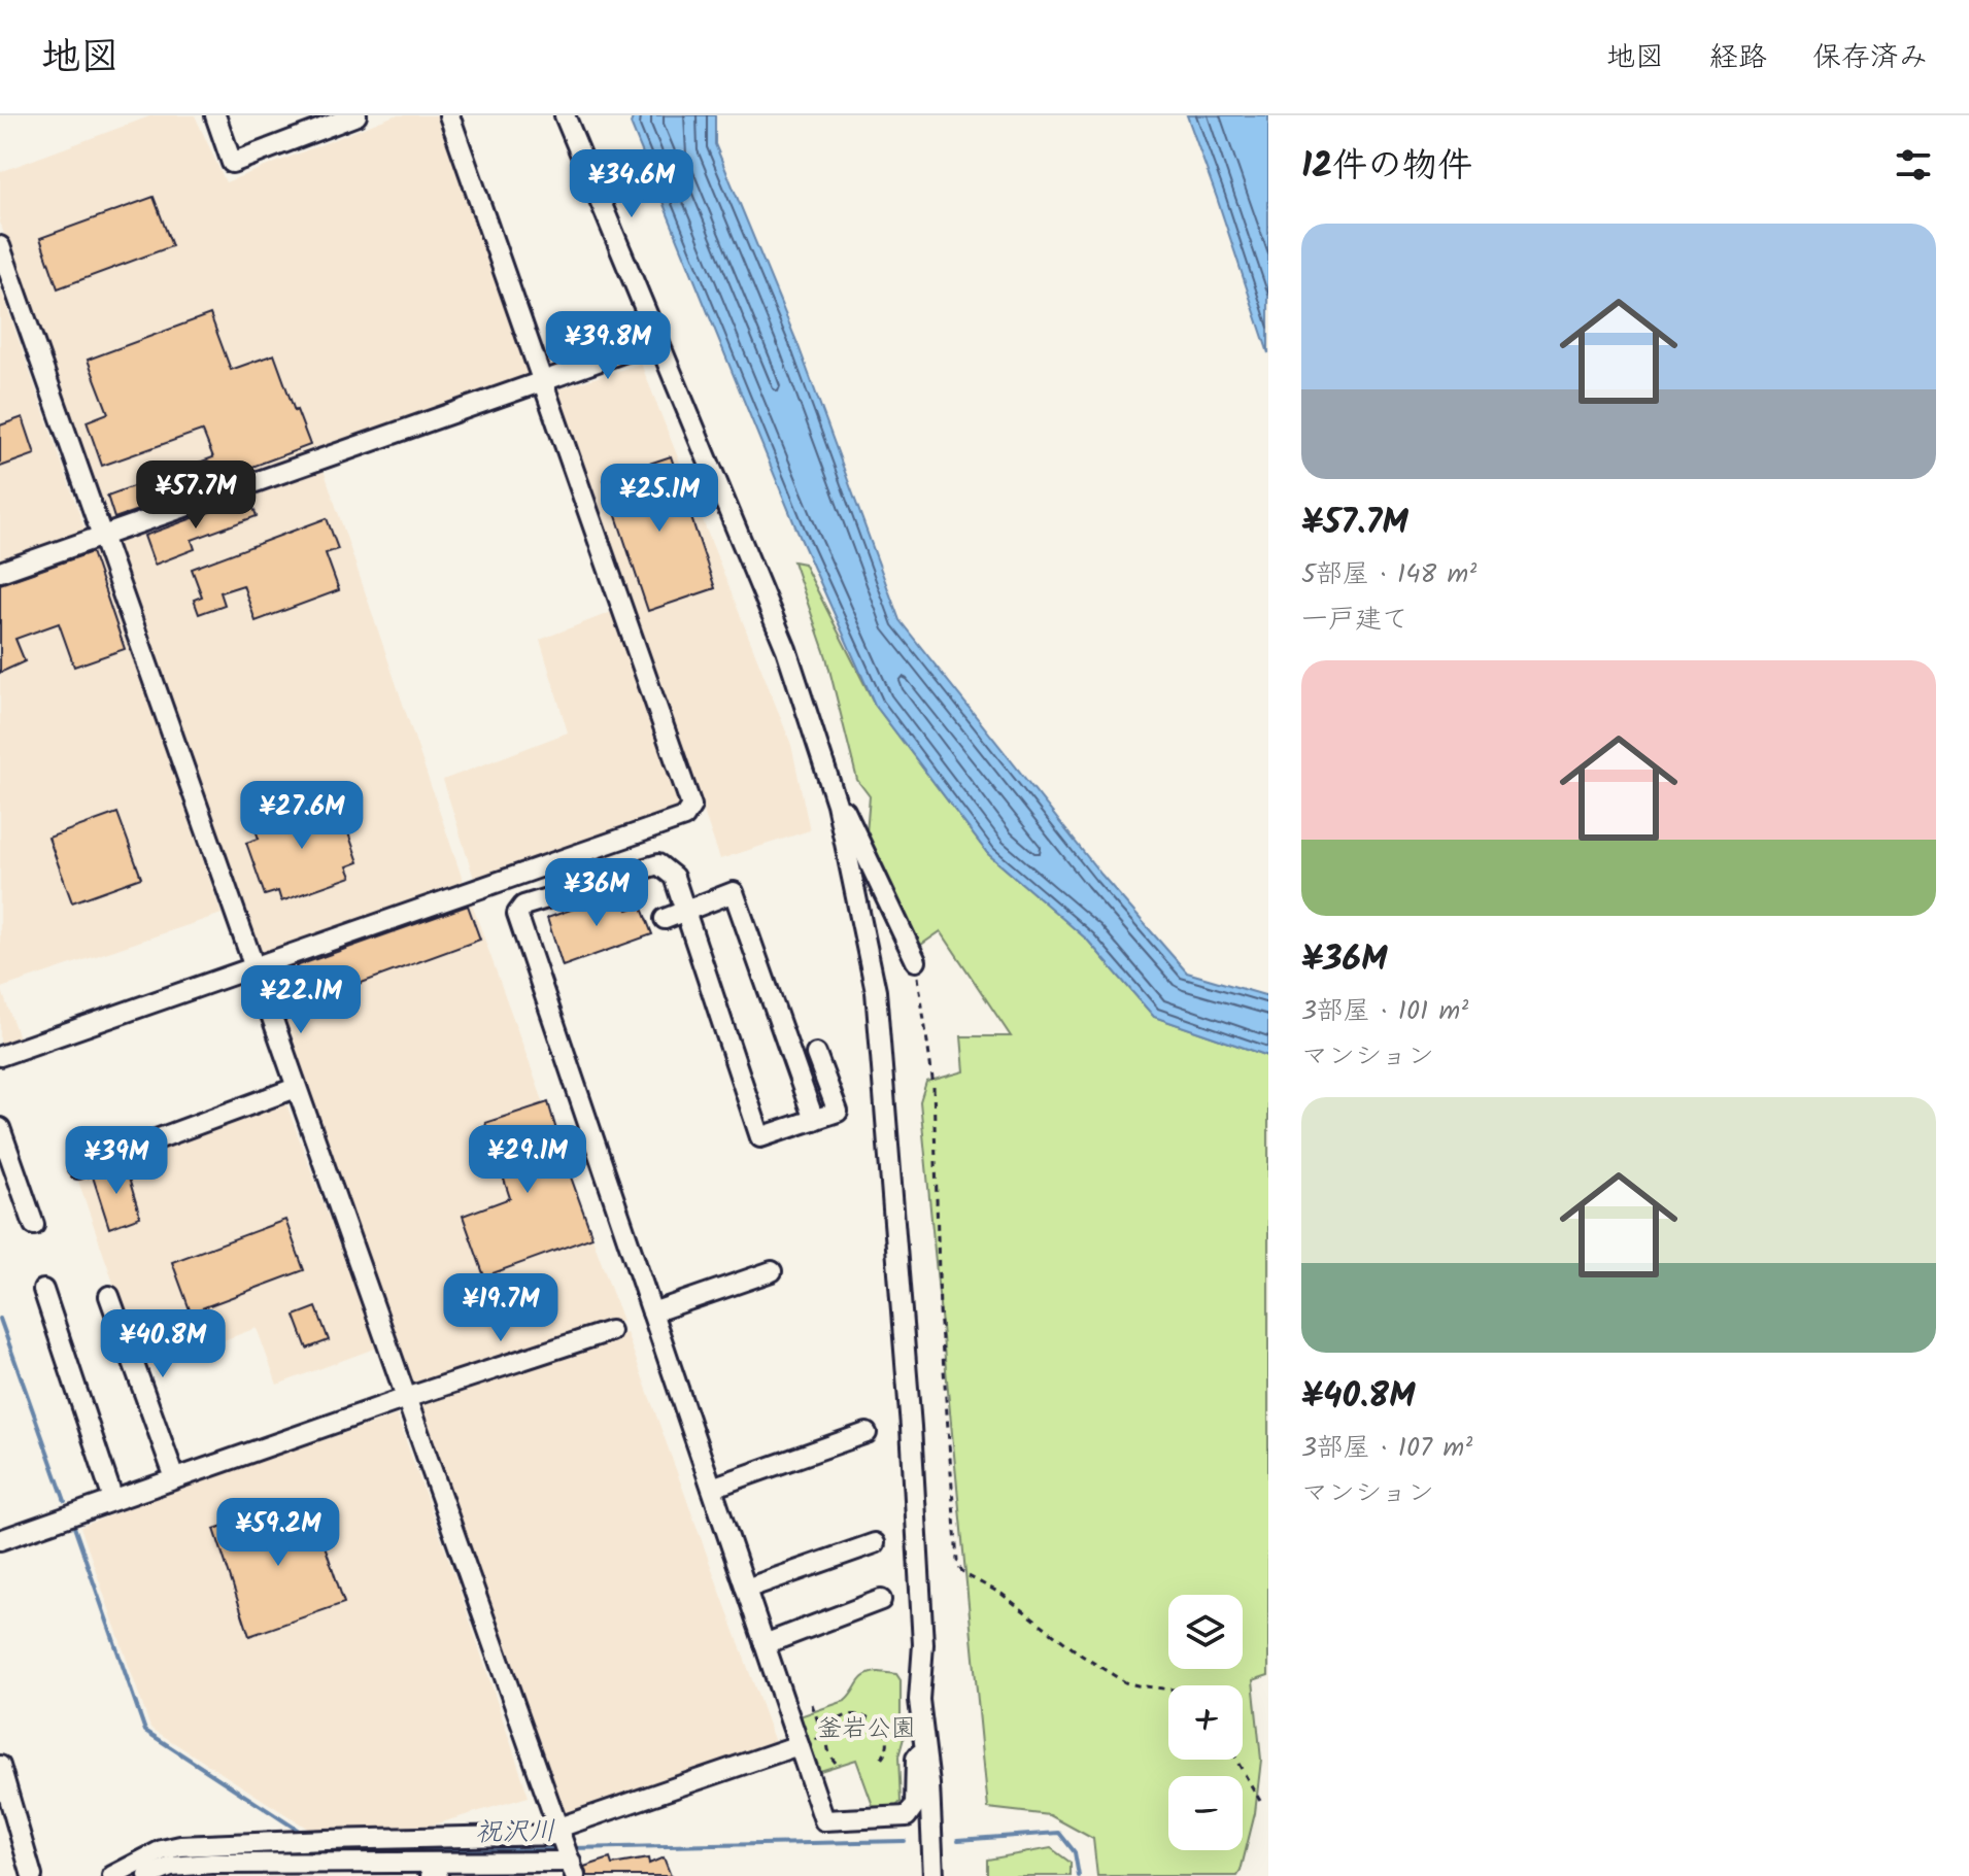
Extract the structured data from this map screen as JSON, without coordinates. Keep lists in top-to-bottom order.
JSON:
{
  "water": ["祝沢川"],
  "parks": ["釜岩公園"],
  "page": {
    "header": "地図",
    "nav": ["地図", "経路", "保存済み"],
    "heading": "12件の物件",
    "price": [
      "¥34.6M",
      "¥39.8M",
      "¥57.7M",
      "¥25.1M",
      "¥27.6M",
      "¥36M",
      "¥22.1M",
      "¥29.1M",
      "¥39M",
      "¥19.7M",
      "¥40.8M",
      "¥59.2M"
    ],
    "list": [
      {
        "name": "¥57.7M",
        "note": "5部屋 · 148 m² · 一戸建て"
      },
      {
        "name": "¥36M",
        "note": "3部屋 · 101 m² · マンション"
      },
      {
        "name": "¥40.8M",
        "note": "3部屋 · 107 m² · マンション"
      }
    ],
    "map_buttons": ["+", "−"]
  }
}
